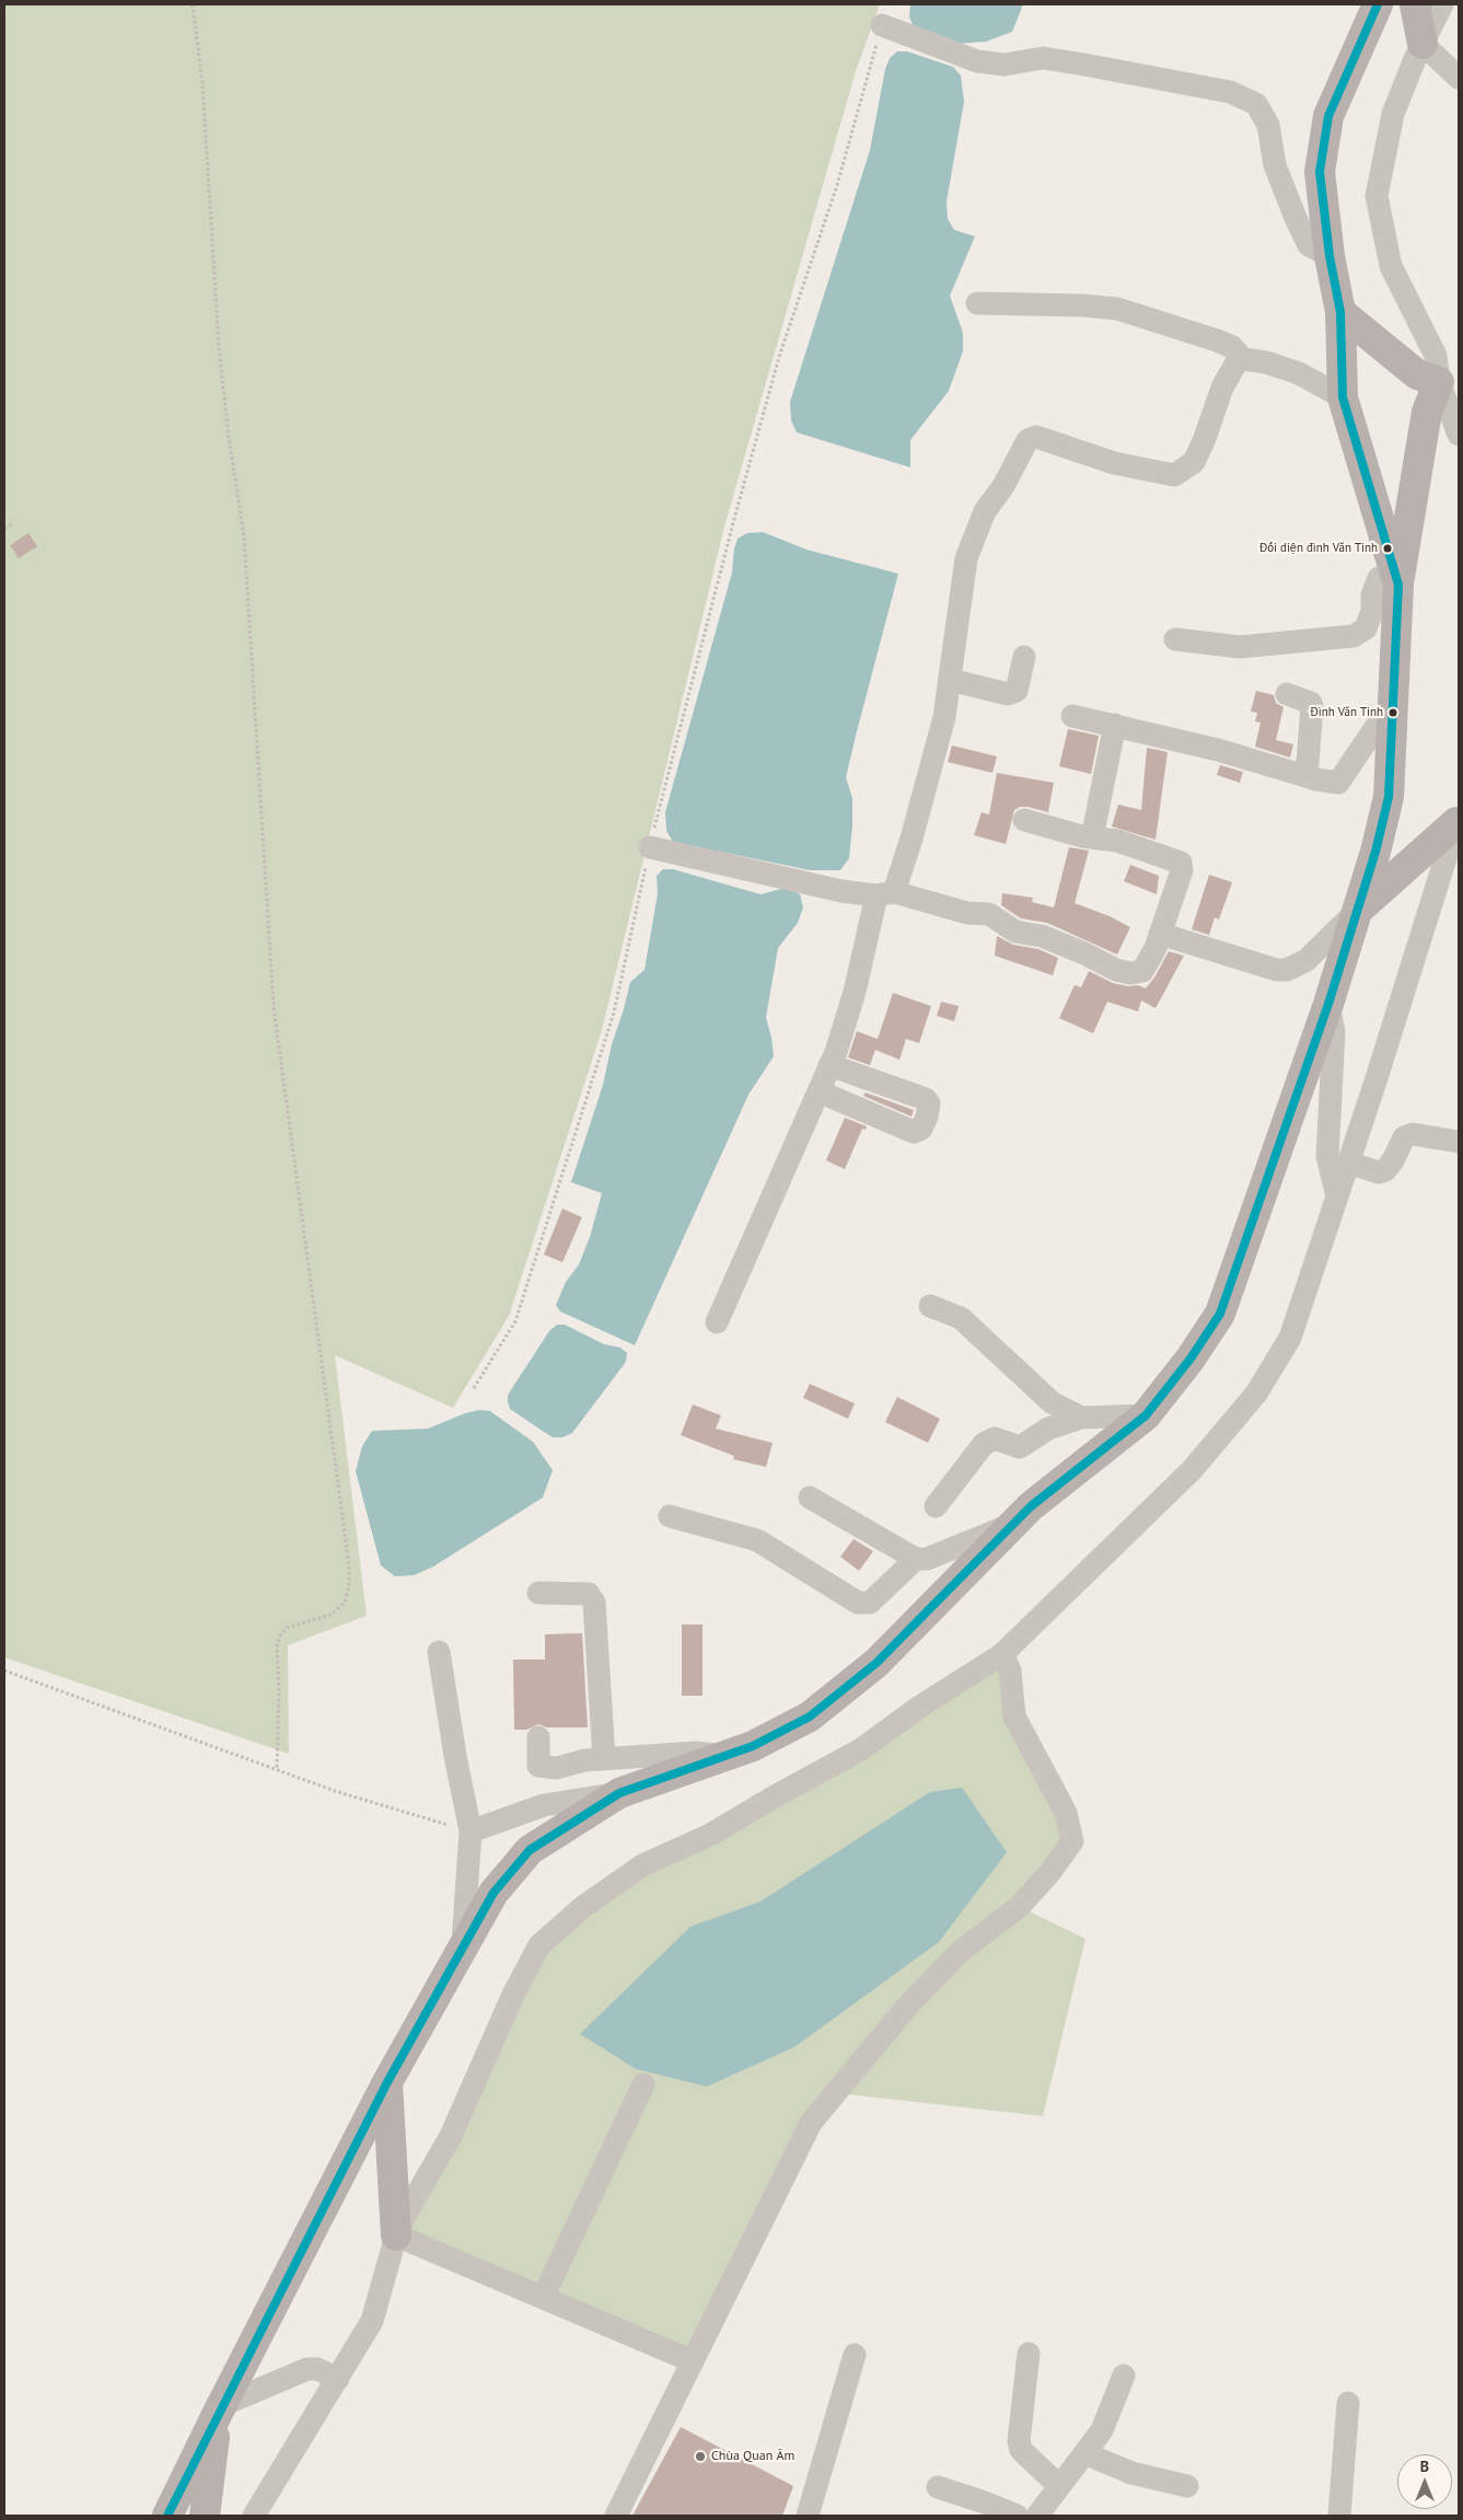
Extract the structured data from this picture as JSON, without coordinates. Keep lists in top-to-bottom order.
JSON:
{
  "places": ["Đối diện đình Văn Tinh", "Đình Văn Tinh", "Chùa Quan Âm"],
  "north": "top"
}
